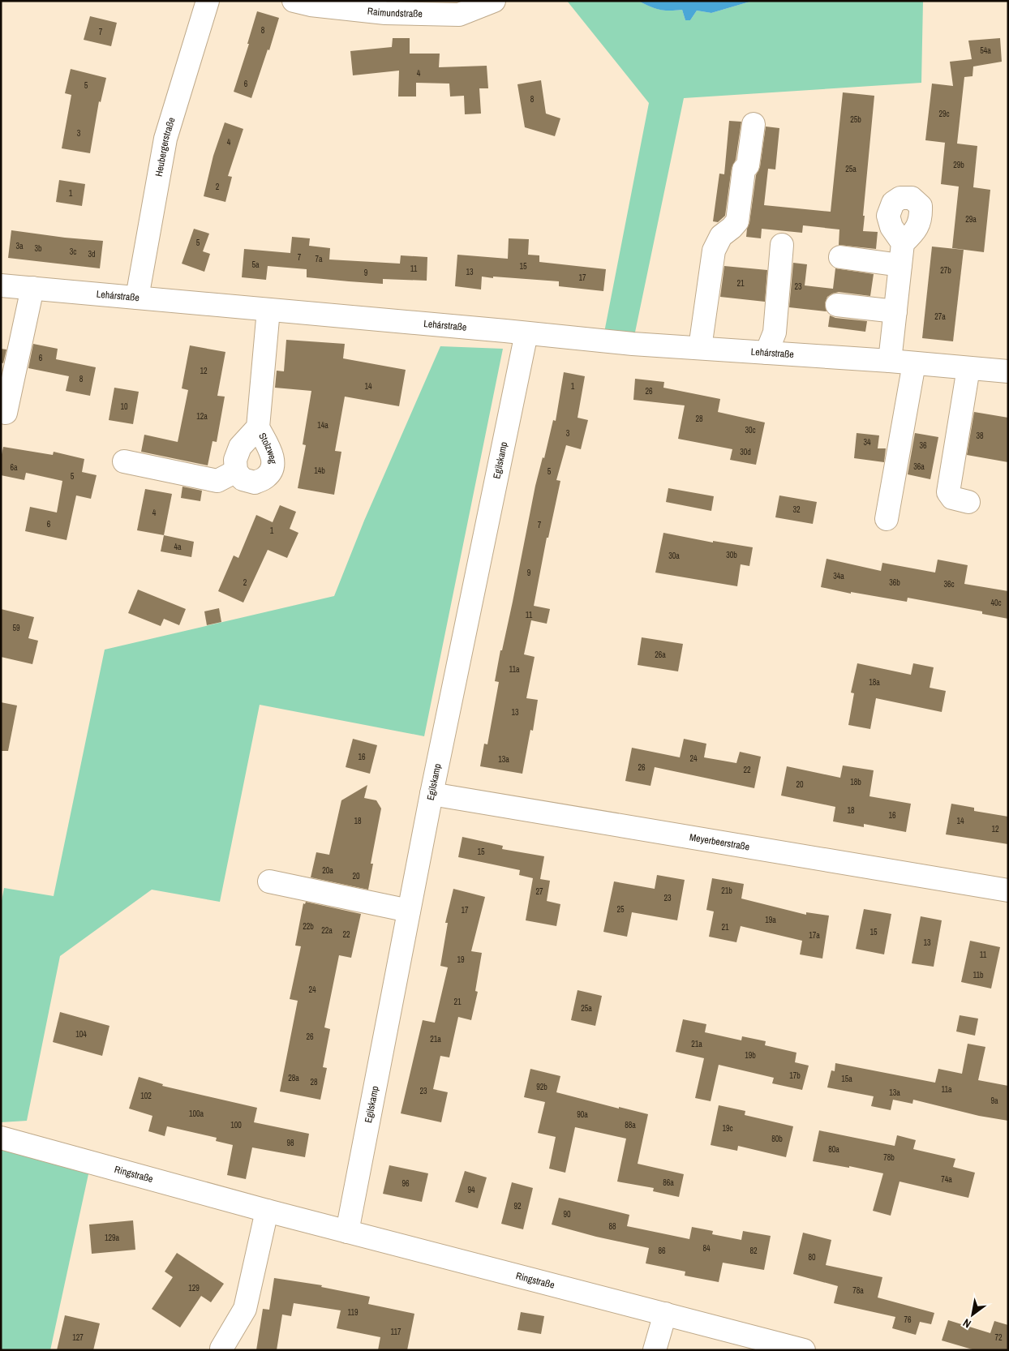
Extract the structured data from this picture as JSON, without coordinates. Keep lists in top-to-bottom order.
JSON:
{
  "streets": {
    "street": [
      "Raimundstraße",
      "Heubergerstraße",
      "Lehárstraße",
      "Stolzweg",
      "Egilskamp",
      "Meyerbeerstraße",
      "Ringstraße"
    ]
  },
  "crossings": [
    ["Heubergerstraße", "Lehárstraße"],
    ["Lehárstraße", "Stolzweg"],
    ["Lehárstraße", "Egilskamp"],
    ["Egilskamp", "Meyerbeerstraße"],
    ["Egilskamp", "Ringstraße"]
  ],
  "house_numbers": [
    "8",
    "7",
    "54a",
    "4",
    "6",
    "5",
    "8",
    "29c",
    "25b",
    "3",
    "4",
    "29b",
    "25a",
    "2",
    "1",
    "29a",
    "5",
    "3a",
    "3b",
    "3c",
    "3d",
    "7",
    "7a",
    "5a",
    "15",
    "11",
    "27b",
    "13",
    "9",
    "17",
    "21",
    "23",
    "27a",
    "6",
    "12",
    "8",
    "14",
    "1",
    "26",
    "10",
    "12a",
    "28",
    "14a",
    "30c",
    "3",
    "38",
    "34",
    "36",
    "30d",
    "36a",
    "6a",
    "14b",
    "5",
    "5",
    "32",
    "4",
    "6",
    "7",
    "1",
    "4a",
    "30b",
    "30a",
    "9",
    "34a",
    "2",
    "36b",
    "36c",
    "40c",
    "11",
    "59",
    "26a",
    "11a",
    "18a",
    "13",
    "16",
    "24",
    "13a",
    "26",
    "22",
    "18b",
    "20",
    "18",
    "16",
    "18",
    "14",
    "12",
    "15",
    "20a",
    "20",
    "21b",
    "27",
    "23",
    "25",
    "17",
    "19a",
    "22b",
    "21",
    "22a",
    "15",
    "22",
    "17a",
    "13",
    "11",
    "19",
    "11b",
    "24",
    "21",
    "25a",
    "104",
    "26",
    "21a",
    "21a",
    "19b",
    "17b",
    "28a",
    "15a",
    "28",
    "92b",
    "11a",
    "23",
    "13a",
    "102",
    "9a",
    "100a",
    "90a",
    "100",
    "88a",
    "19c",
    "80b",
    "98",
    "80a",
    "78b",
    "74a",
    "86a",
    "96",
    "94",
    "92",
    "90",
    "88",
    "129a",
    "84",
    "86",
    "82",
    "80",
    "129",
    "78a",
    "119",
    "76",
    "117",
    "127",
    "72"
  ],
  "north": "bottom left"
}
